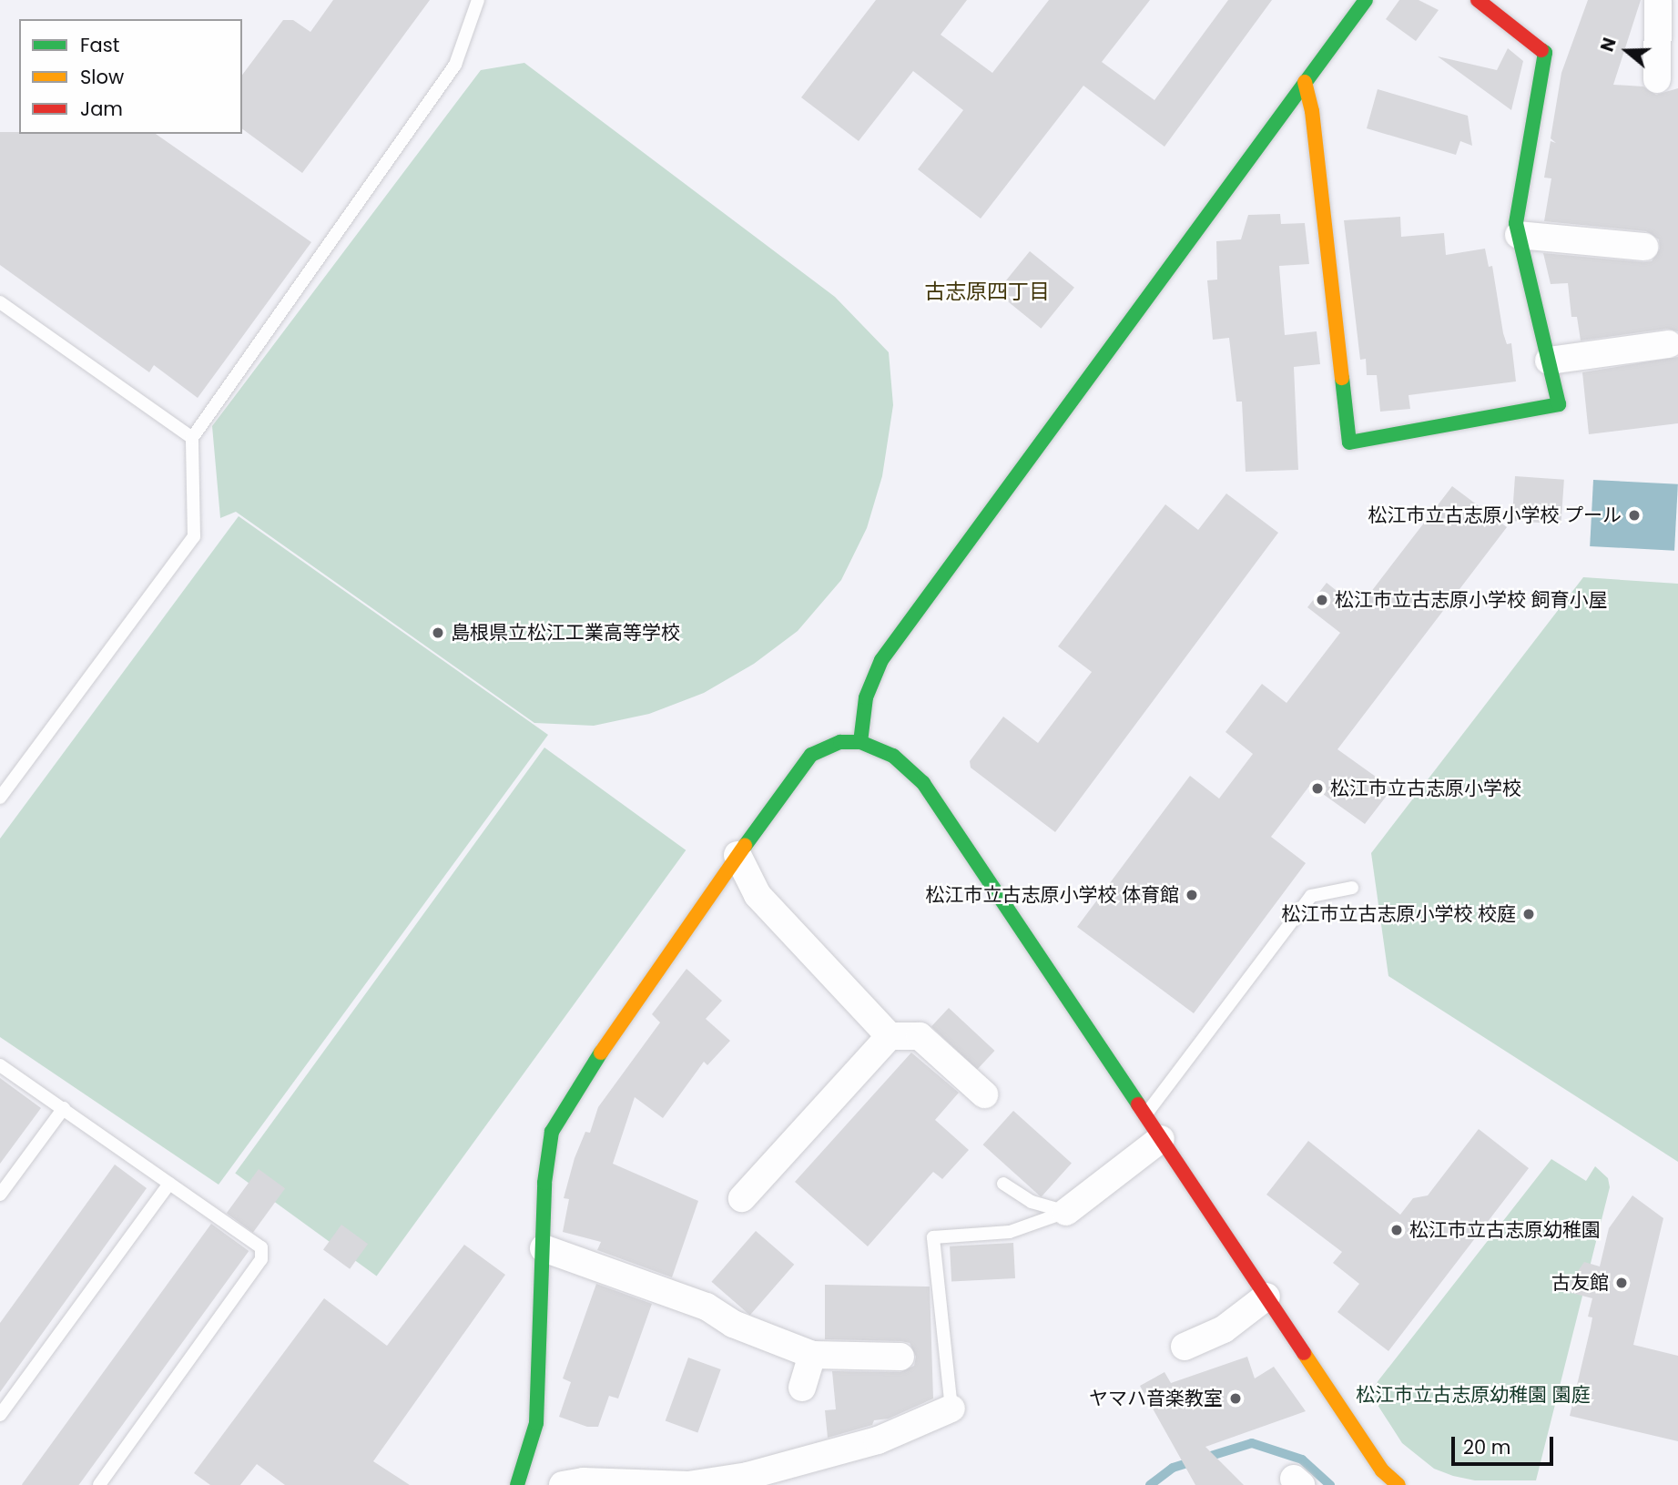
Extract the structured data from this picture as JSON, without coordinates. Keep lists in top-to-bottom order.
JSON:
{
  "districts": ["古志原四丁目"],
  "parks": ["松江市立古志原幼稚園 園庭"],
  "places": [
    "松江市立古志原小学校 プール",
    "松江市立古志原小学校 飼育小屋",
    "島根県立松江工業高等学校",
    "松江市立古志原小学校",
    "松江市立古志原小学校 体育館",
    "松江市立古志原小学校 校庭",
    "松江市立古志原幼稚園",
    "古友館",
    "ヤマハ音楽教室"
  ],
  "legend": ["Fast", "Slow", "Jam"],
  "scale_bar": "20 m",
  "north": "left"
}
